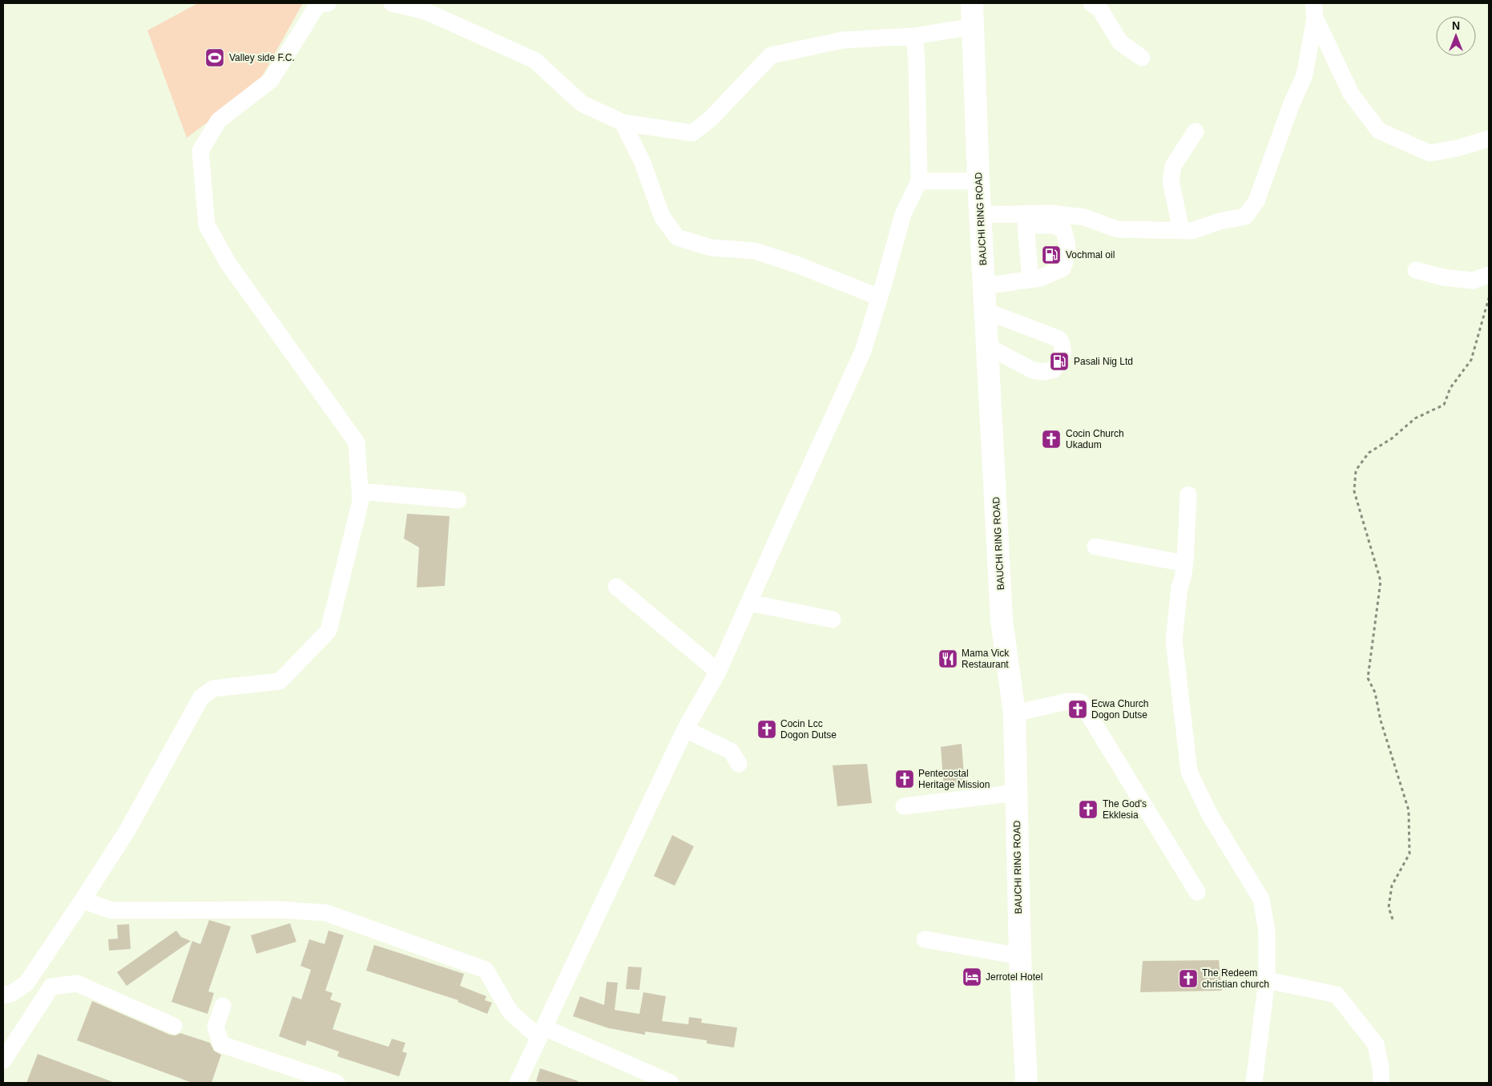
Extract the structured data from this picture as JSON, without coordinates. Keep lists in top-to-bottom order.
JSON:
{
  "streets": {
    "main road": ["BAUCHI RING ROAD"]
  },
  "places": {
    "sports": ["Valley side F.C."],
    "fuel station": ["Vochmal oil", "Pasali Nig Ltd"],
    "church": [
      "Cocin Church Ukadum",
      "Ecwa Church Dogon Dutse",
      "Cocin Lcc Dogon Dutse",
      "Pentecostal Heritage Mission",
      "The God's Ekklesia",
      "The Redeem christian church"
    ],
    "restaurant": ["Mama Vick Restaurant"],
    "hotel": ["Jerrotel Hotel"]
  },
  "north": "top"
}
